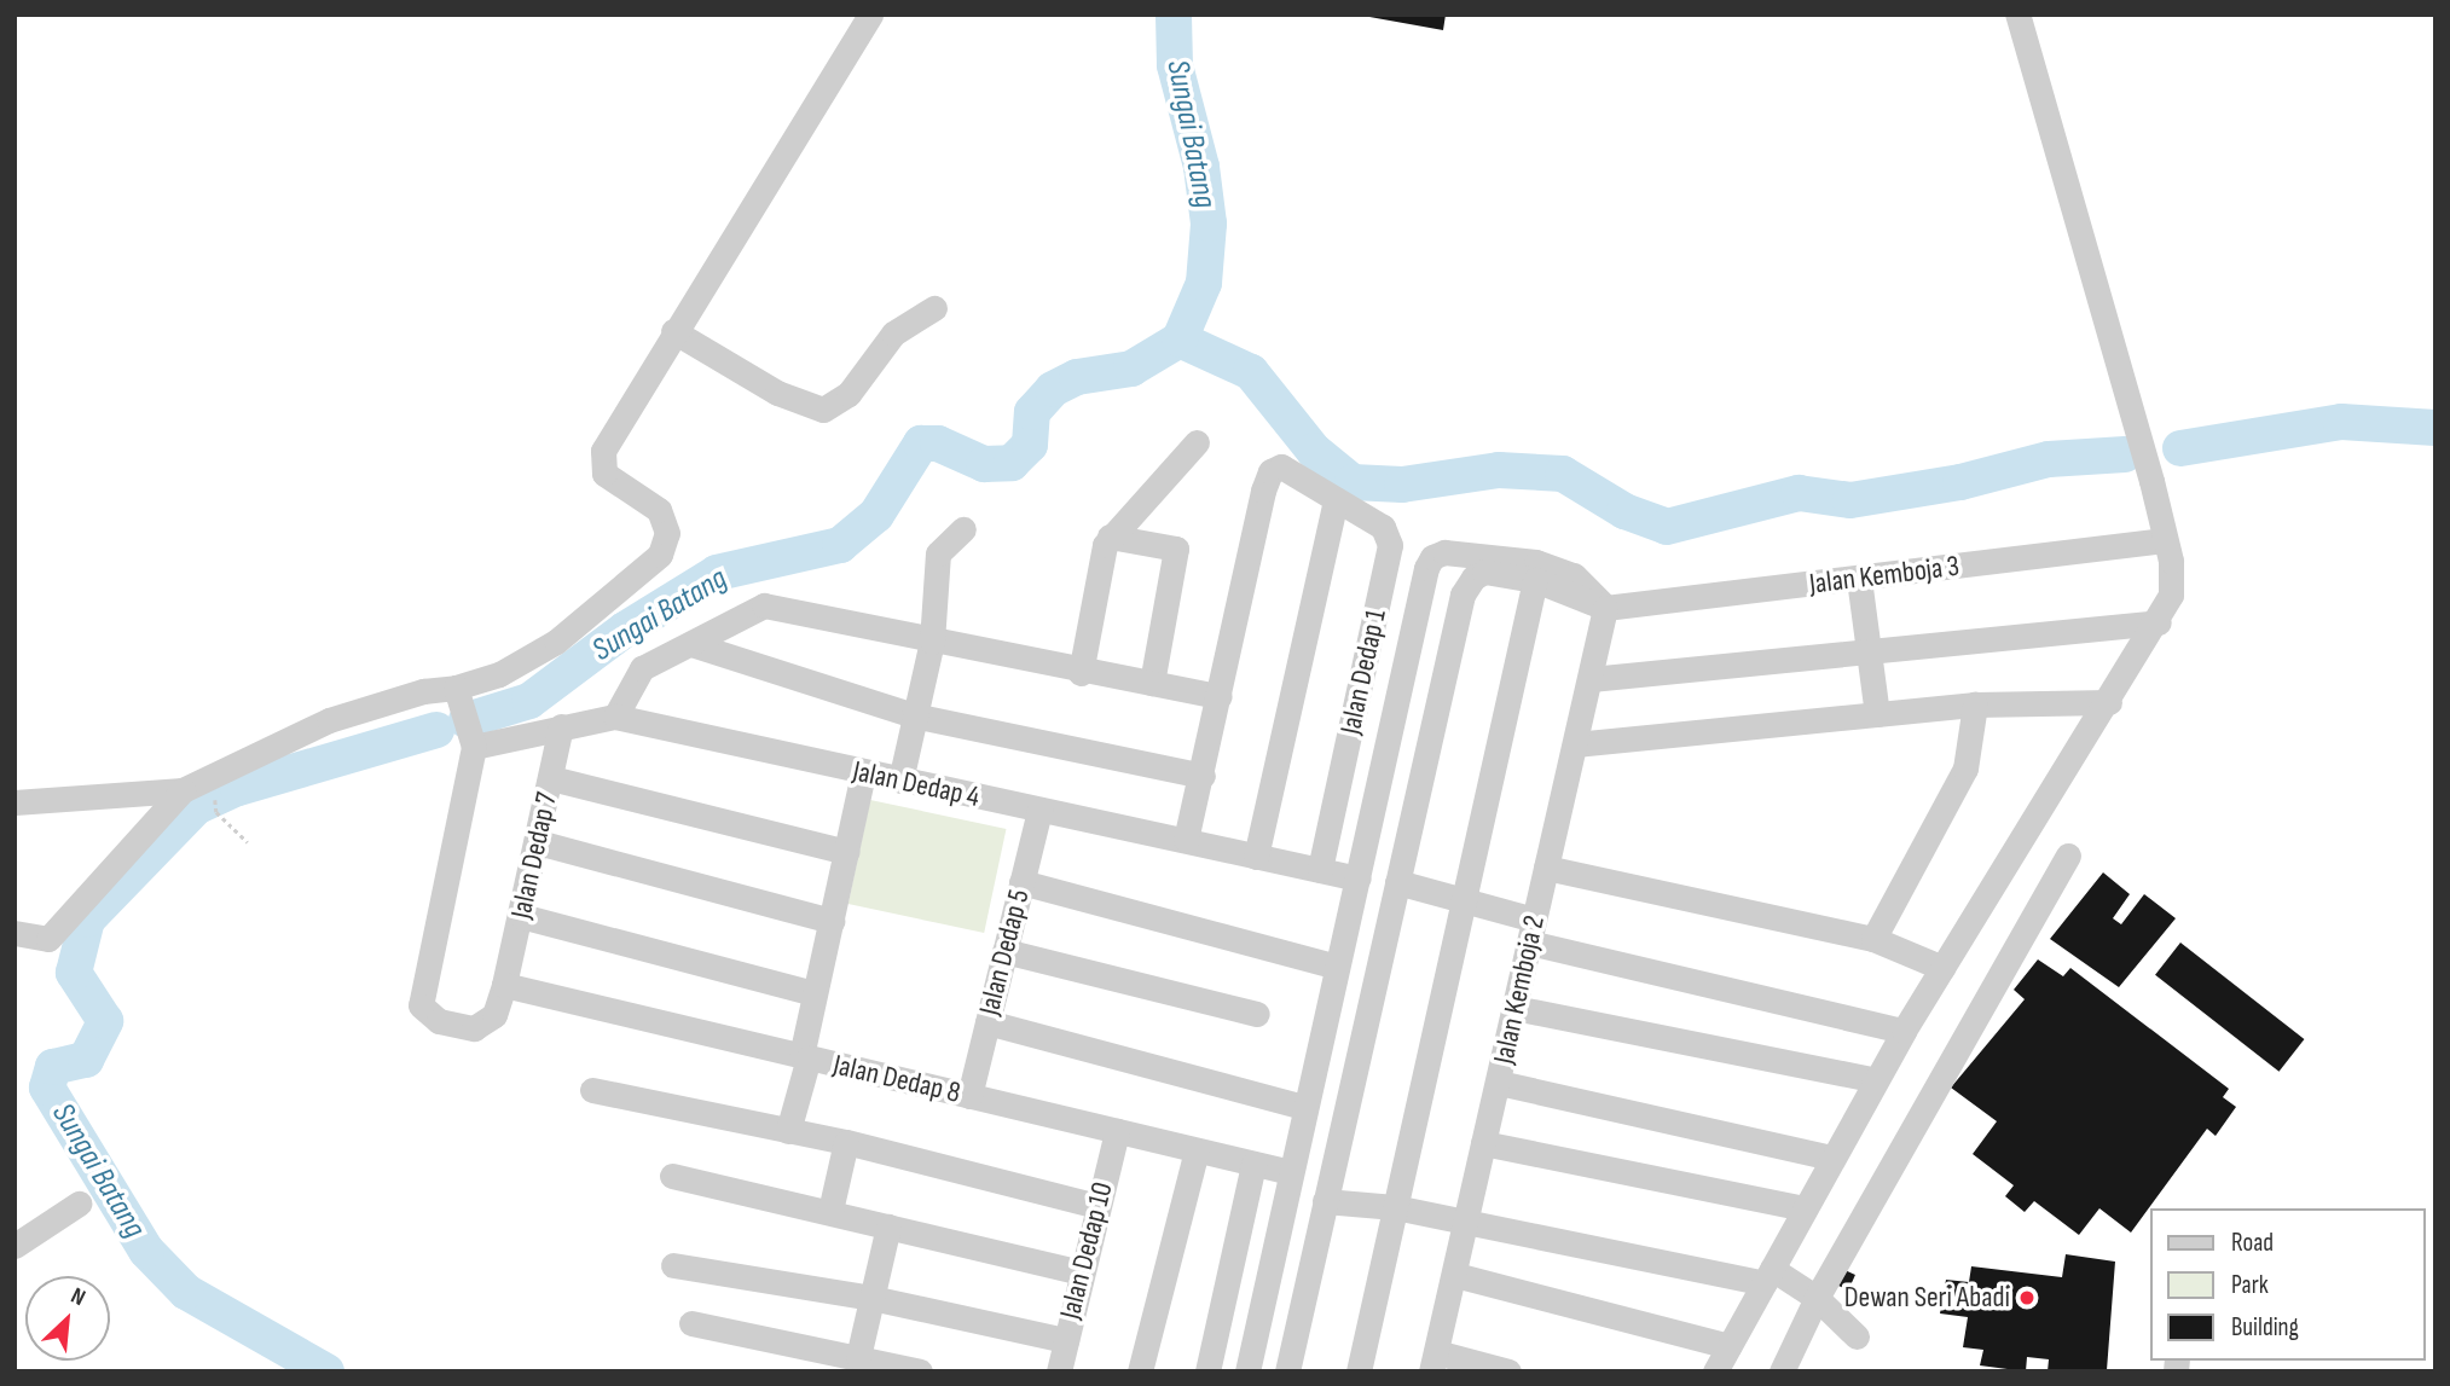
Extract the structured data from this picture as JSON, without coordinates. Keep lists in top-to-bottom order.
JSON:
{
  "streets": {
    "street": [
      "Jalan Kemboja 3",
      "Jalan Dedap 1",
      "Jalan Dedap 4",
      "Jalan Dedap 7",
      "Jalan Dedap 5",
      "Jalan Kemboja 2",
      "Jalan Dedap 8",
      "Jalan Dedap 10"
    ]
  },
  "crossings": [
    ["Jalan Kemboja 3", "Jalan Kemboja 2"],
    ["Jalan Dedap 1", "Jalan Dedap 4"],
    ["Jalan Dedap 4", "Jalan Dedap 7"],
    ["Jalan Dedap 4", "Jalan Dedap 5"],
    ["Jalan Dedap 7", "Jalan Dedap 8"],
    ["Jalan Dedap 5", "Jalan Dedap 8"],
    ["Jalan Dedap 8", "Jalan Dedap 10"]
  ],
  "water": ["Sungai Batang"],
  "places": ["Dewan Seri Abadi"],
  "legend": ["Road", "Park", "Building"],
  "north": "top right"
}
